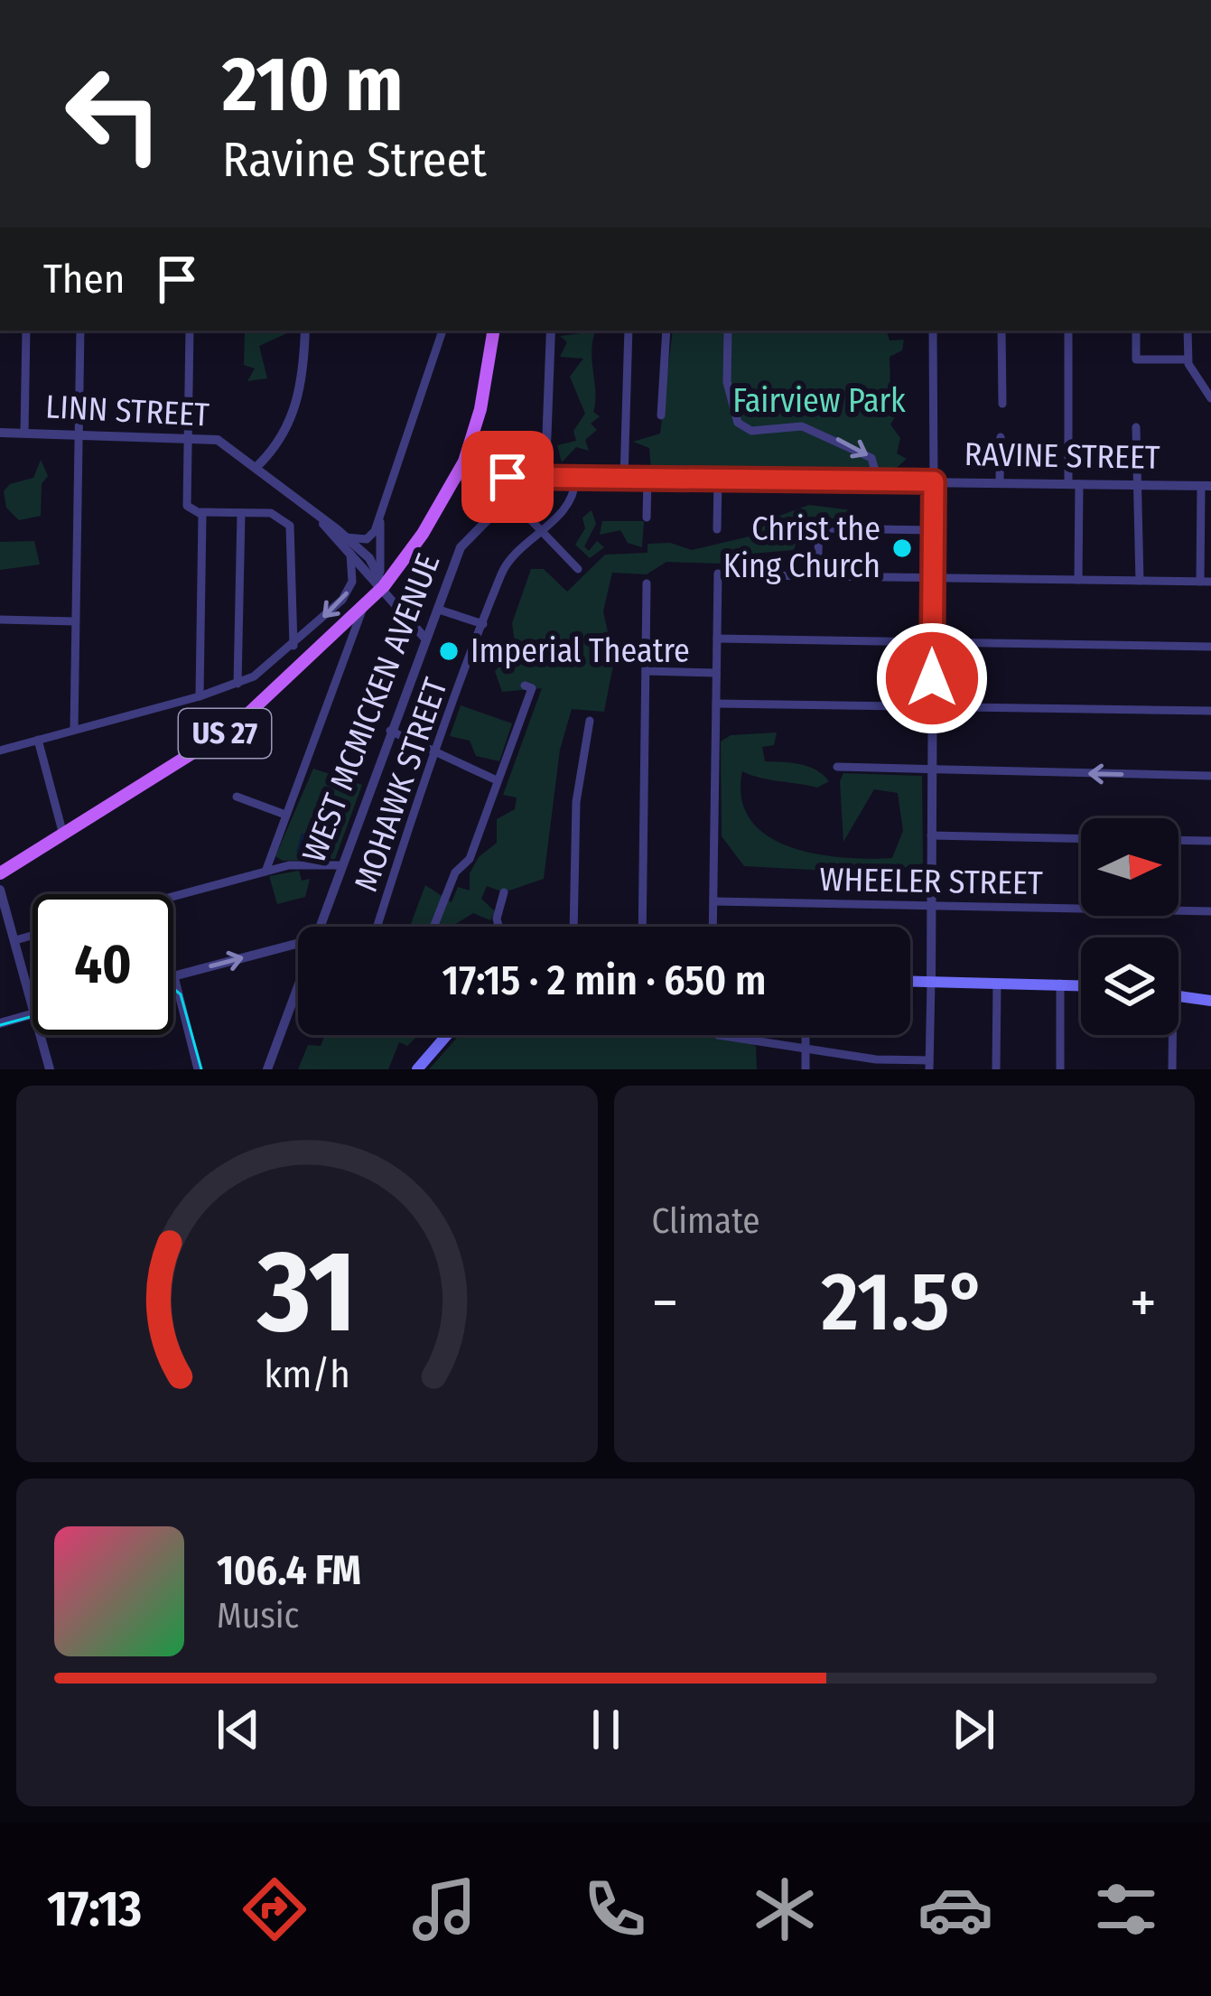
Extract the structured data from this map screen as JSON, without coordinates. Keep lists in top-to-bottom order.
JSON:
{
  "streets": {
    "main road": ["US 27"],
    "street": [
      "LINN STREET",
      "RAVINE STREET",
      "WEST MCMICKEN AVENUE",
      "MOHAWK STREET",
      "WHEELER STREET"
    ]
  },
  "crossings": [
    ["RAVINE STREET", "WEST MCMICKEN AVENUE"],
    ["RAVINE STREET", "US 27"],
    ["RAVINE STREET", "MOHAWK STREET"]
  ],
  "parks": ["Fairview Park"],
  "places": ["Christ the King Church", "Imperial Theatre"],
  "north": "right",
  "page": {
    "turn": ["210 m", "Ravine Street"],
    "then": "Then",
    "limit": "40",
    "trip": "17:15 · 2 min · 650 m",
    "tile": "Climate",
    "heat": ["−", "21.5°", "+"],
    "song": ["106.4 FM", "Music"],
    "tabs": "17:13",
    "gauge": ["31", "km/h"]
  }
}
